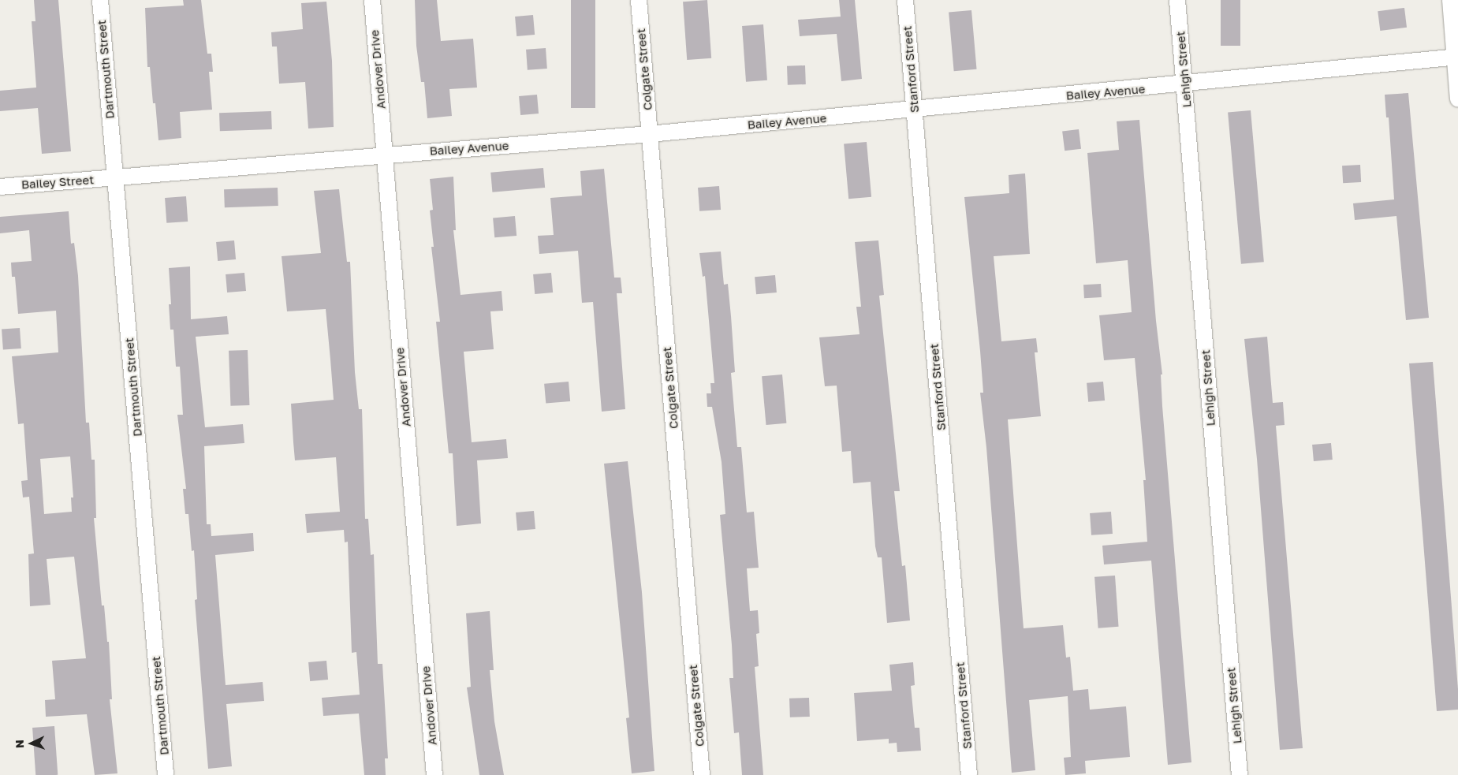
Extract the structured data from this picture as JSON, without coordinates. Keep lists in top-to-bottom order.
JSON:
{
  "streets": {
    "street": [
      "Dartmouth Street",
      "Andover Drive",
      "Colgate Street",
      "Stanford Street",
      "Lehigh Street",
      "Bailey Avenue",
      "Bailey Street"
    ]
  },
  "crossings": [
    ["Dartmouth Street", "Bailey Avenue"],
    ["Dartmouth Street", "Bailey Street"],
    ["Andover Drive", "Bailey Avenue"],
    ["Colgate Street", "Bailey Avenue"],
    ["Stanford Street", "Bailey Avenue"],
    ["Lehigh Street", "Bailey Avenue"],
    ["Bailey Avenue", "Bailey Street"]
  ],
  "north": "left"
}
